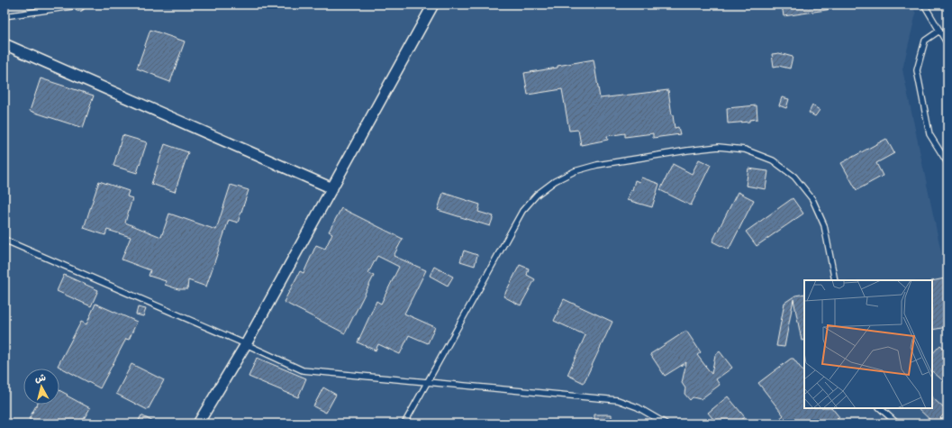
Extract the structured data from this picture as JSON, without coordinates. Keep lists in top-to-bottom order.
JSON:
{
  "north": "top"
}
